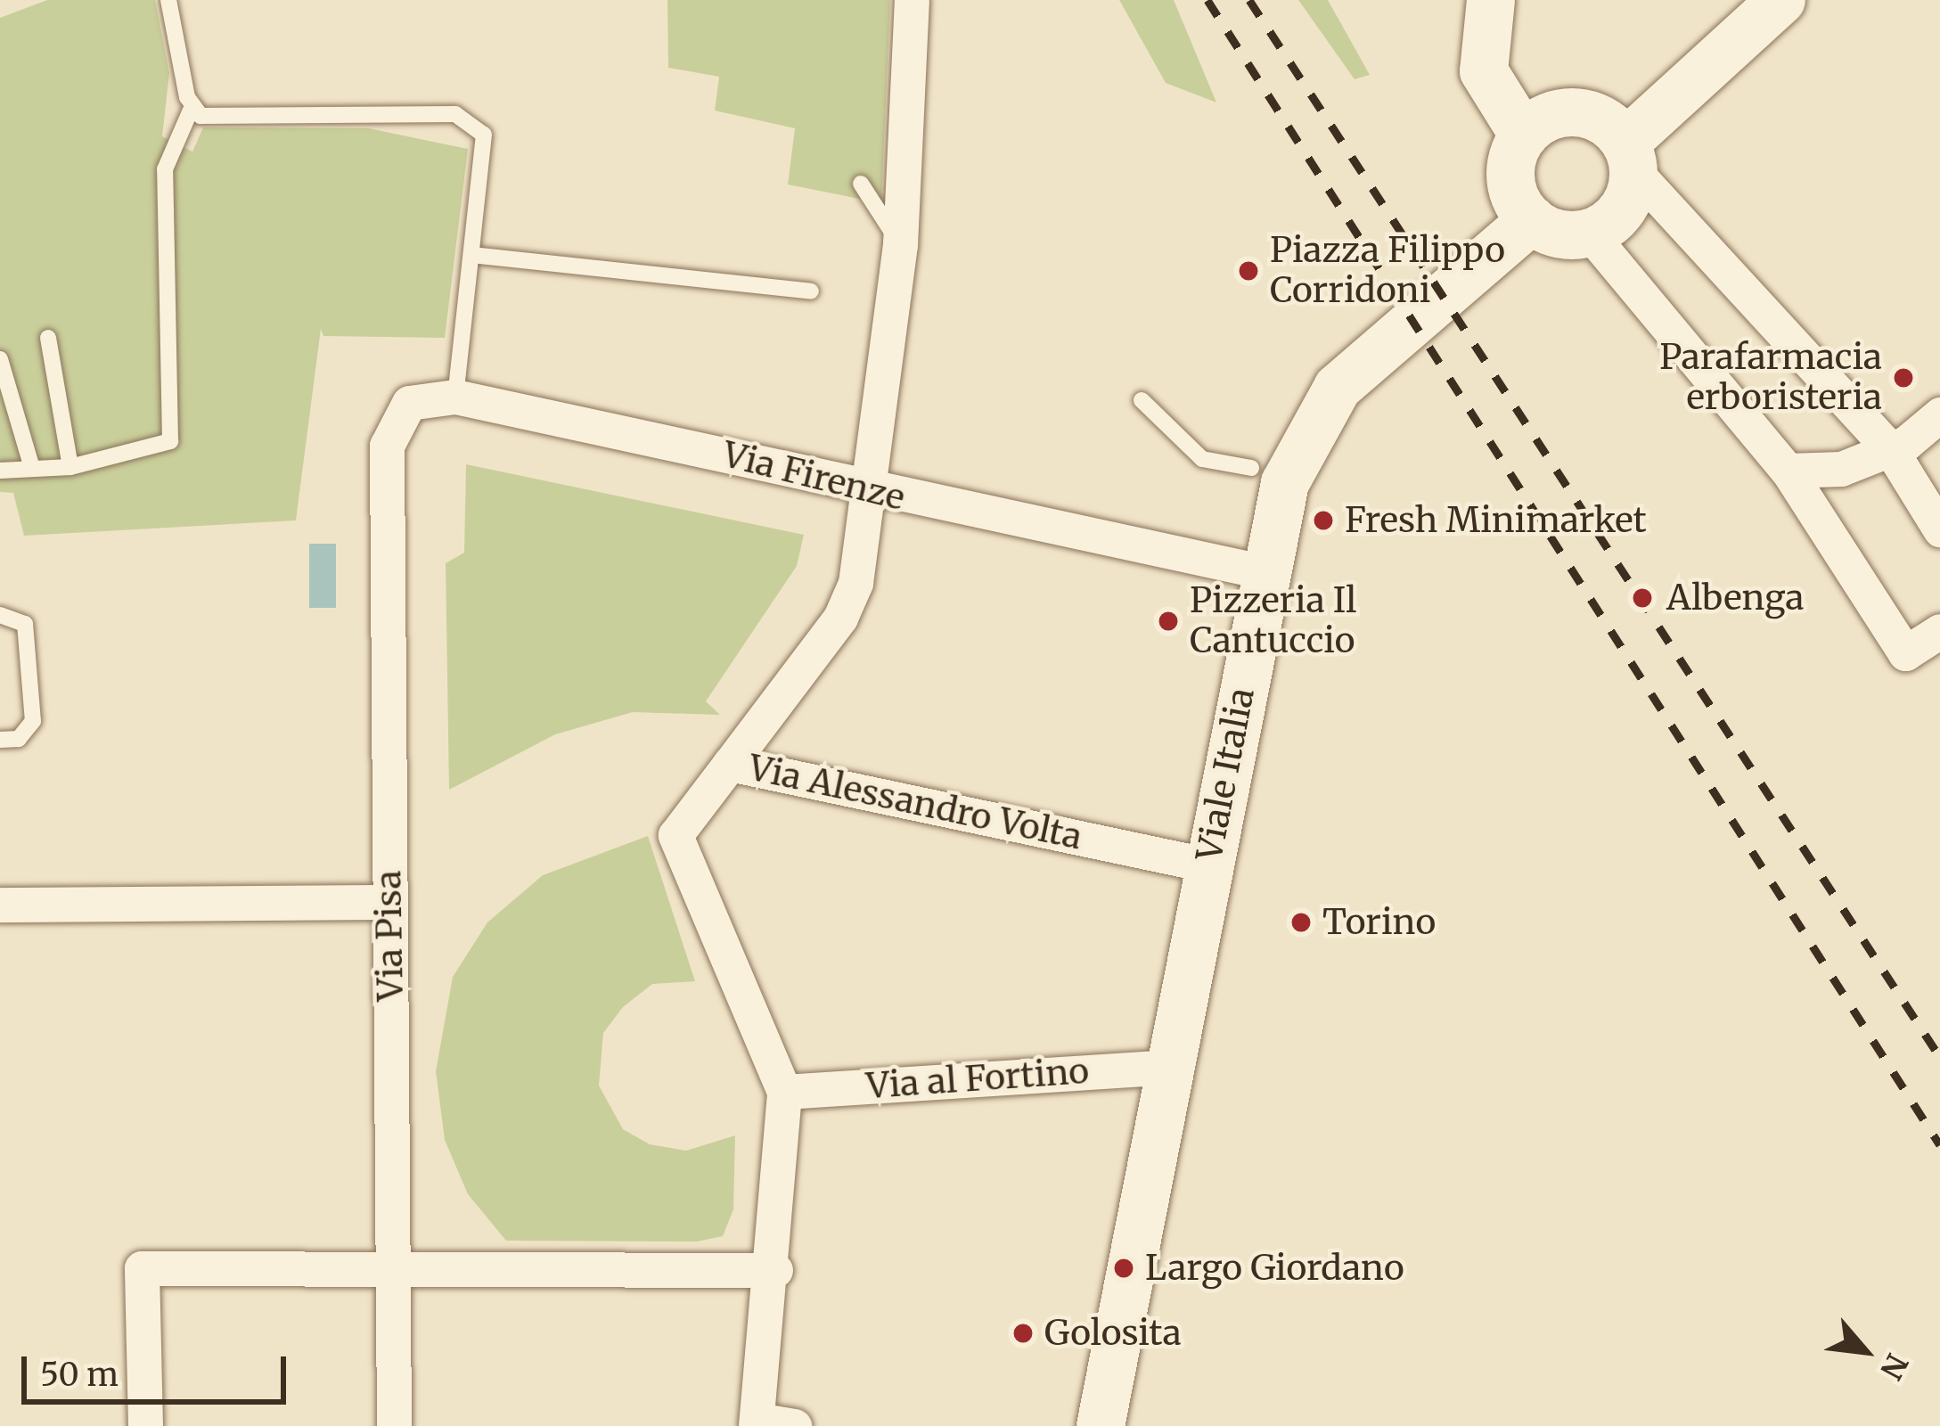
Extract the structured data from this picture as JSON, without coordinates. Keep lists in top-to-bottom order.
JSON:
{
  "streets": {
    "street": [
      "Via Firenze",
      "Viale Italia",
      "Via Alessandro Volta",
      "Via Pisa",
      "Via al Fortino"
    ]
  },
  "crossings": [
    ["Via Firenze", "Viale Italia"],
    ["Via Firenze", "Via Pisa"],
    ["Viale Italia", "Via Alessandro Volta"],
    ["Viale Italia", "Via al Fortino"],
    ["Via Alessandro Volta", "Via al Fortino"]
  ],
  "places": [
    "Piazza Filippo Corridoni",
    "Parafarmacia erboristeria",
    "Fresh Minimarket",
    "Albenga",
    "Pizzeria Il Cantuccio",
    "Torino",
    "Largo Giordano",
    "Golosita"
  ],
  "scale_bar": "50 m",
  "north": "bottom right"
}
